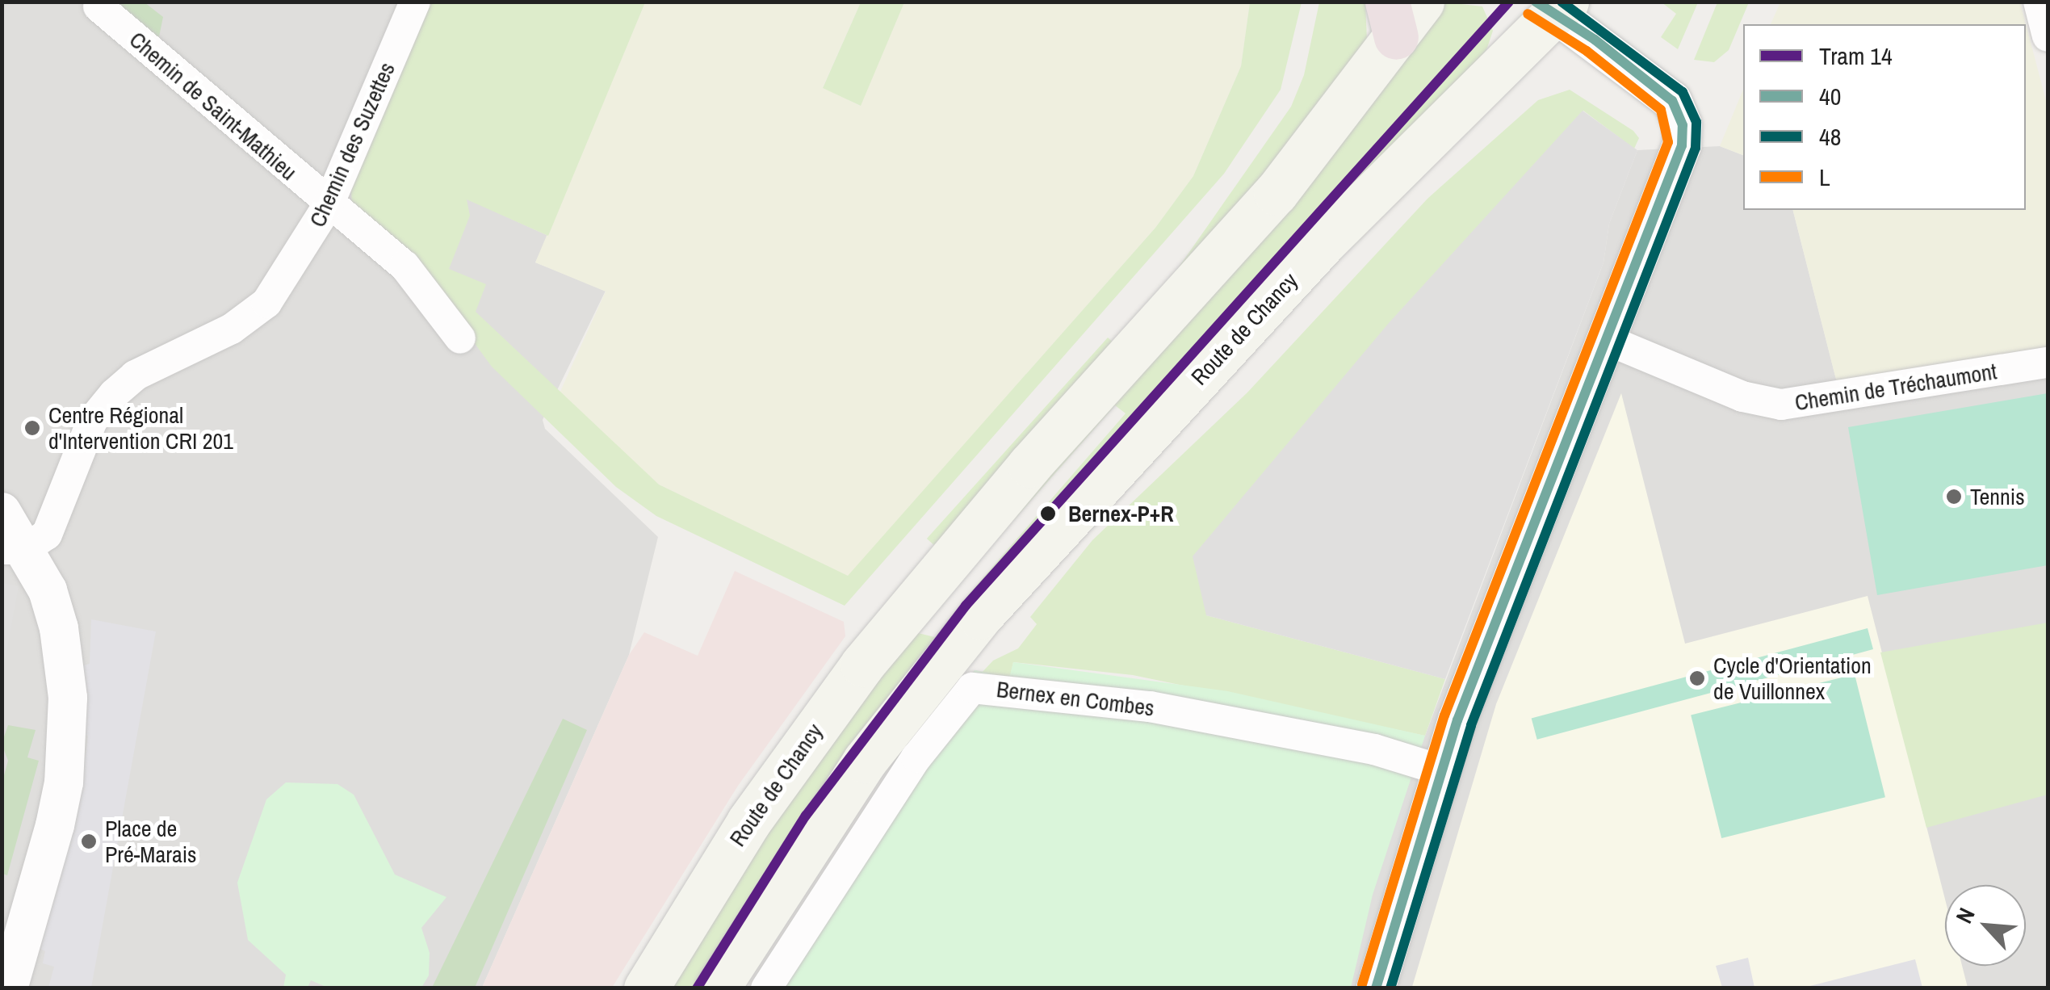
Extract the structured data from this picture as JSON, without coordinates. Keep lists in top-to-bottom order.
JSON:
{
  "streets": {
    "main road": ["Route de Chancy"],
    "street": [
      "Chemin de Saint-Mathieu",
      "Chemin des Suzettes",
      "Chemin de Tréchaumont",
      "Bernex en Combes"
    ]
  },
  "crossings": [
    ["Chemin de Saint-Mathieu", "Chemin des Suzettes"]
  ],
  "places": [
    "Centre Régional d'Intervention CRI 201",
    "Tennis",
    "Bernex-P+R",
    "Cycle d'Orientation de Vuillonnex",
    "Place de Pré-Marais"
  ],
  "lines": [
    "tram line 14",
    "transit line 40",
    "transit line 48",
    "transit line L"
  ],
  "legend": [
    "Tram 14",
    "40",
    "48",
    "L"
  ],
  "north": "top left"
}
